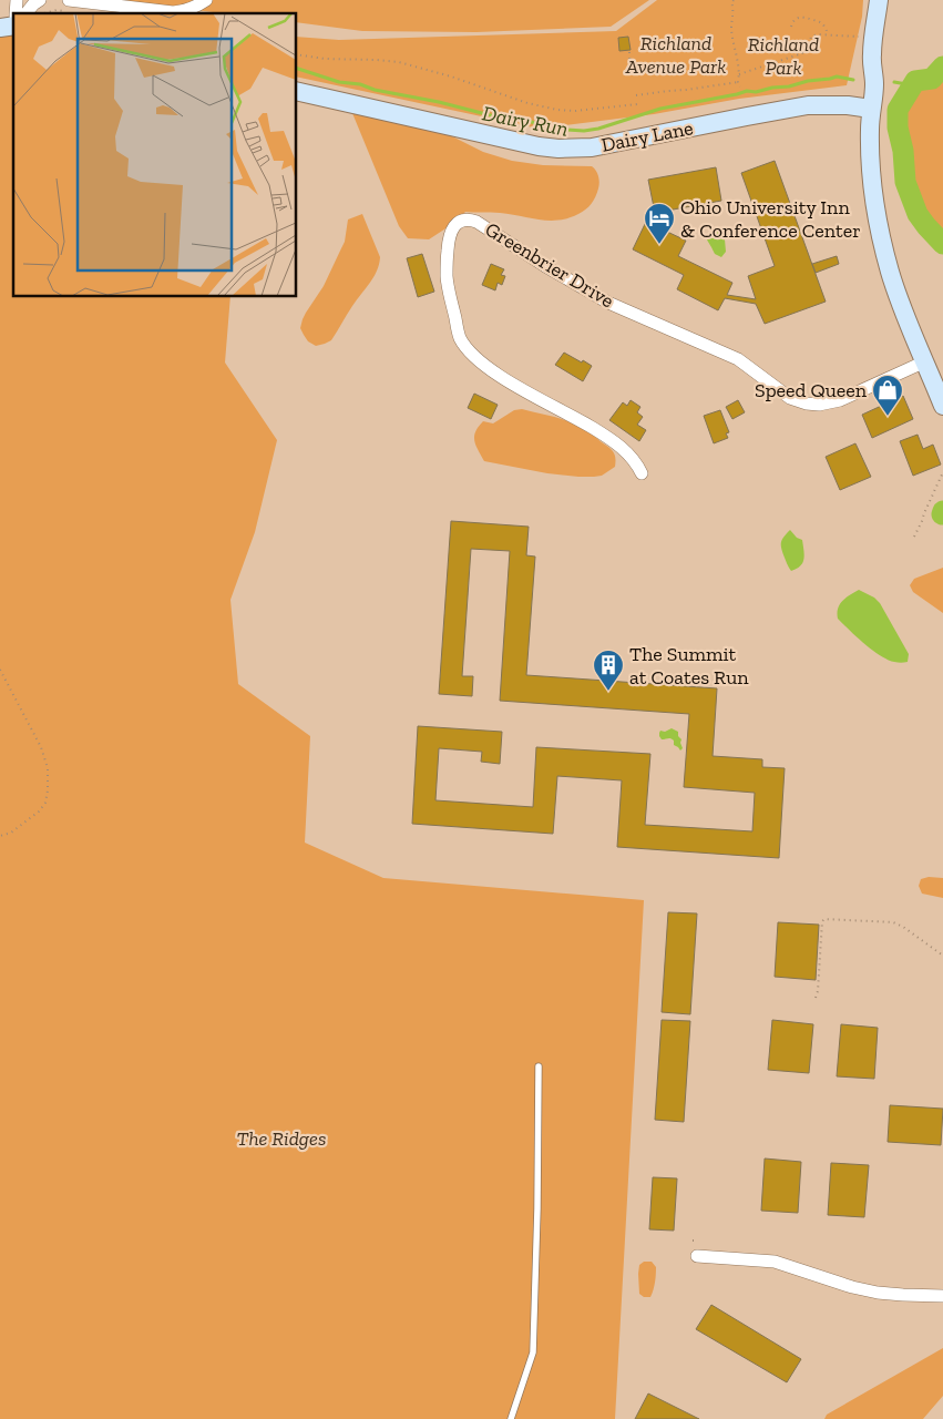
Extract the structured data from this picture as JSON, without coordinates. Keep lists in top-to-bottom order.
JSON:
{
  "streets": {
    "street": ["Dairy Lane", "Greenbrier Drive"]
  },
  "water": ["Dairy Run"],
  "parks": ["Richland Avenue Park", "Richland Park", "The Ridges"],
  "places": {
    "hotel": ["Ohio University Inn & Conference Center"],
    "shop": ["Speed Queen"],
    "building": ["The Summit at Coates Run"]
  }
}
